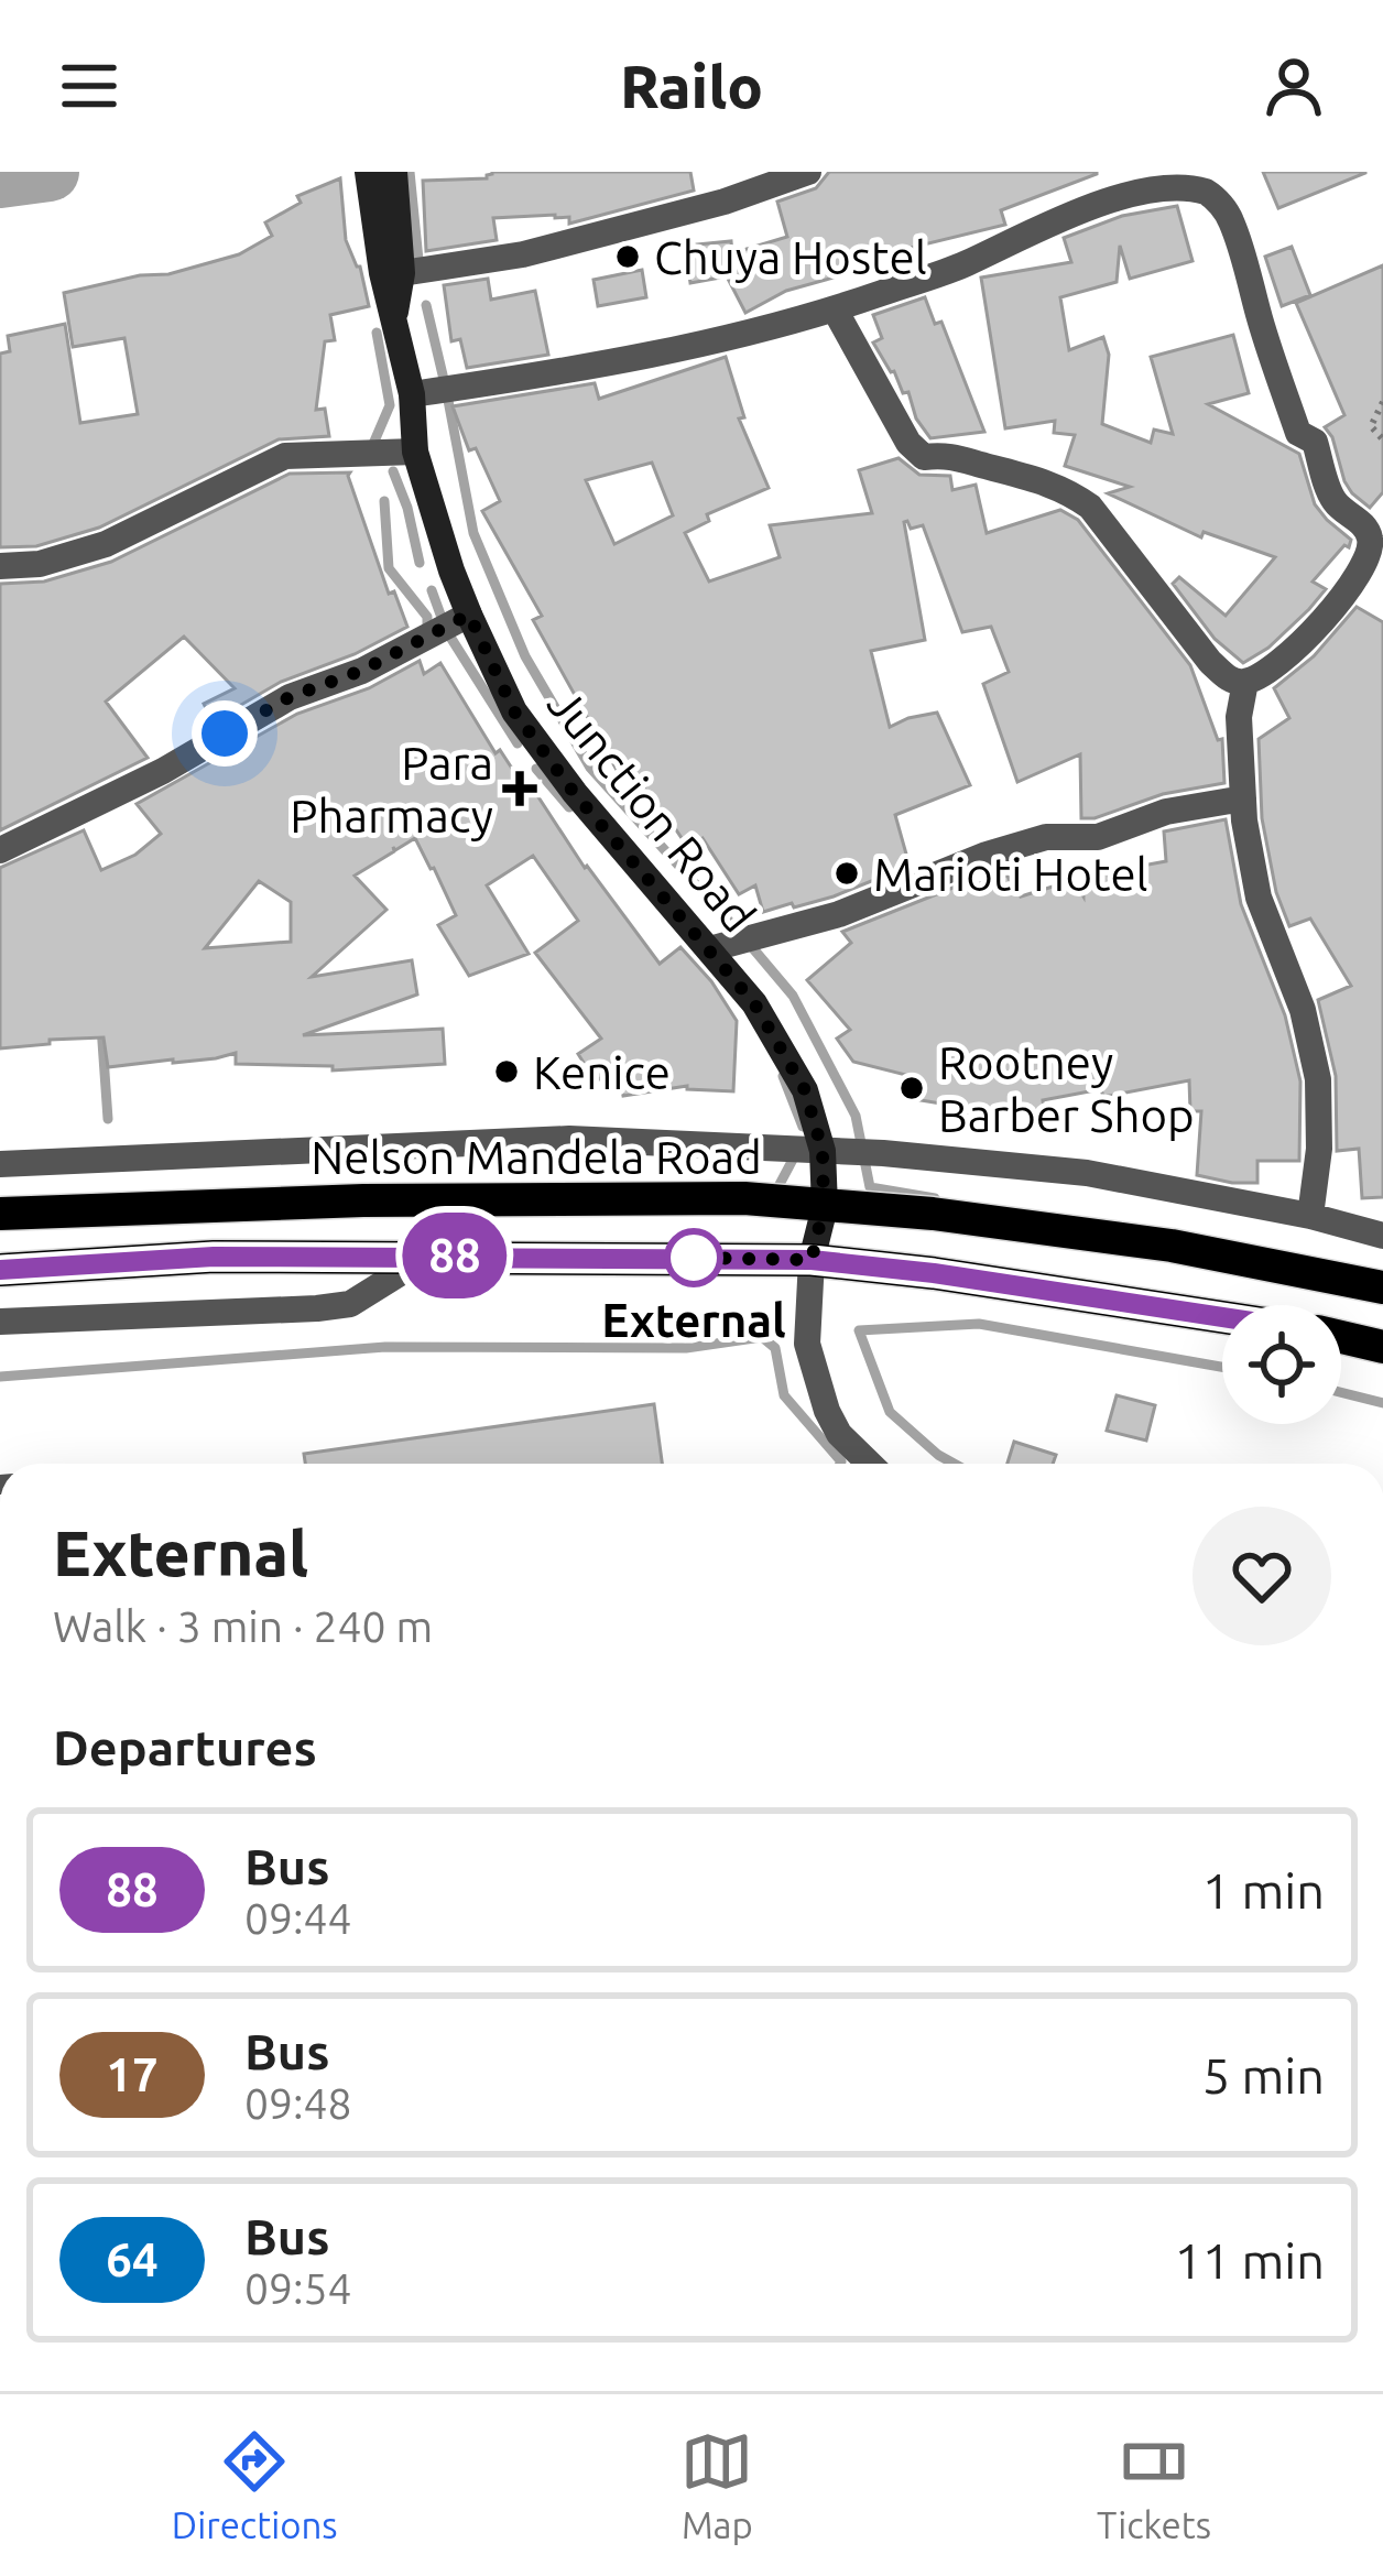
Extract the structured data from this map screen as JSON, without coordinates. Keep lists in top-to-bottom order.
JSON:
{
  "streets": {
    "main road": ["Junction Road", "Nelson Mandela Road"]
  },
  "crossings": [
    ["Junction Road", "Nelson Mandela Road"]
  ],
  "places": {
    "other": [
      "Chuya Hostel",
      "Marioti Hotel",
      "Kenice",
      "Rootney Barber Shop",
      "External"
    ],
    "health": ["Para Pharmacy"]
  },
  "lines": ["bus line 88"],
  "page": {
    "header": "Railo",
    "on_map": "88",
    "heading": [
      ["External", "Walk · 3 min · 240 m"],
      "Departures"
    ],
    "list": [
      {
        "mark": "88",
        "name": "Bus",
        "note": "09:44",
        "value": "1 min"
      },
      {
        "mark": "17",
        "name": "Bus",
        "note": "09:48",
        "value": "5 min"
      },
      {
        "mark": "64",
        "name": "Bus",
        "note": "09:54",
        "value": "11 min"
      }
    ],
    "tabs": ["Directions", "Map", "Tickets"]
  }
}
